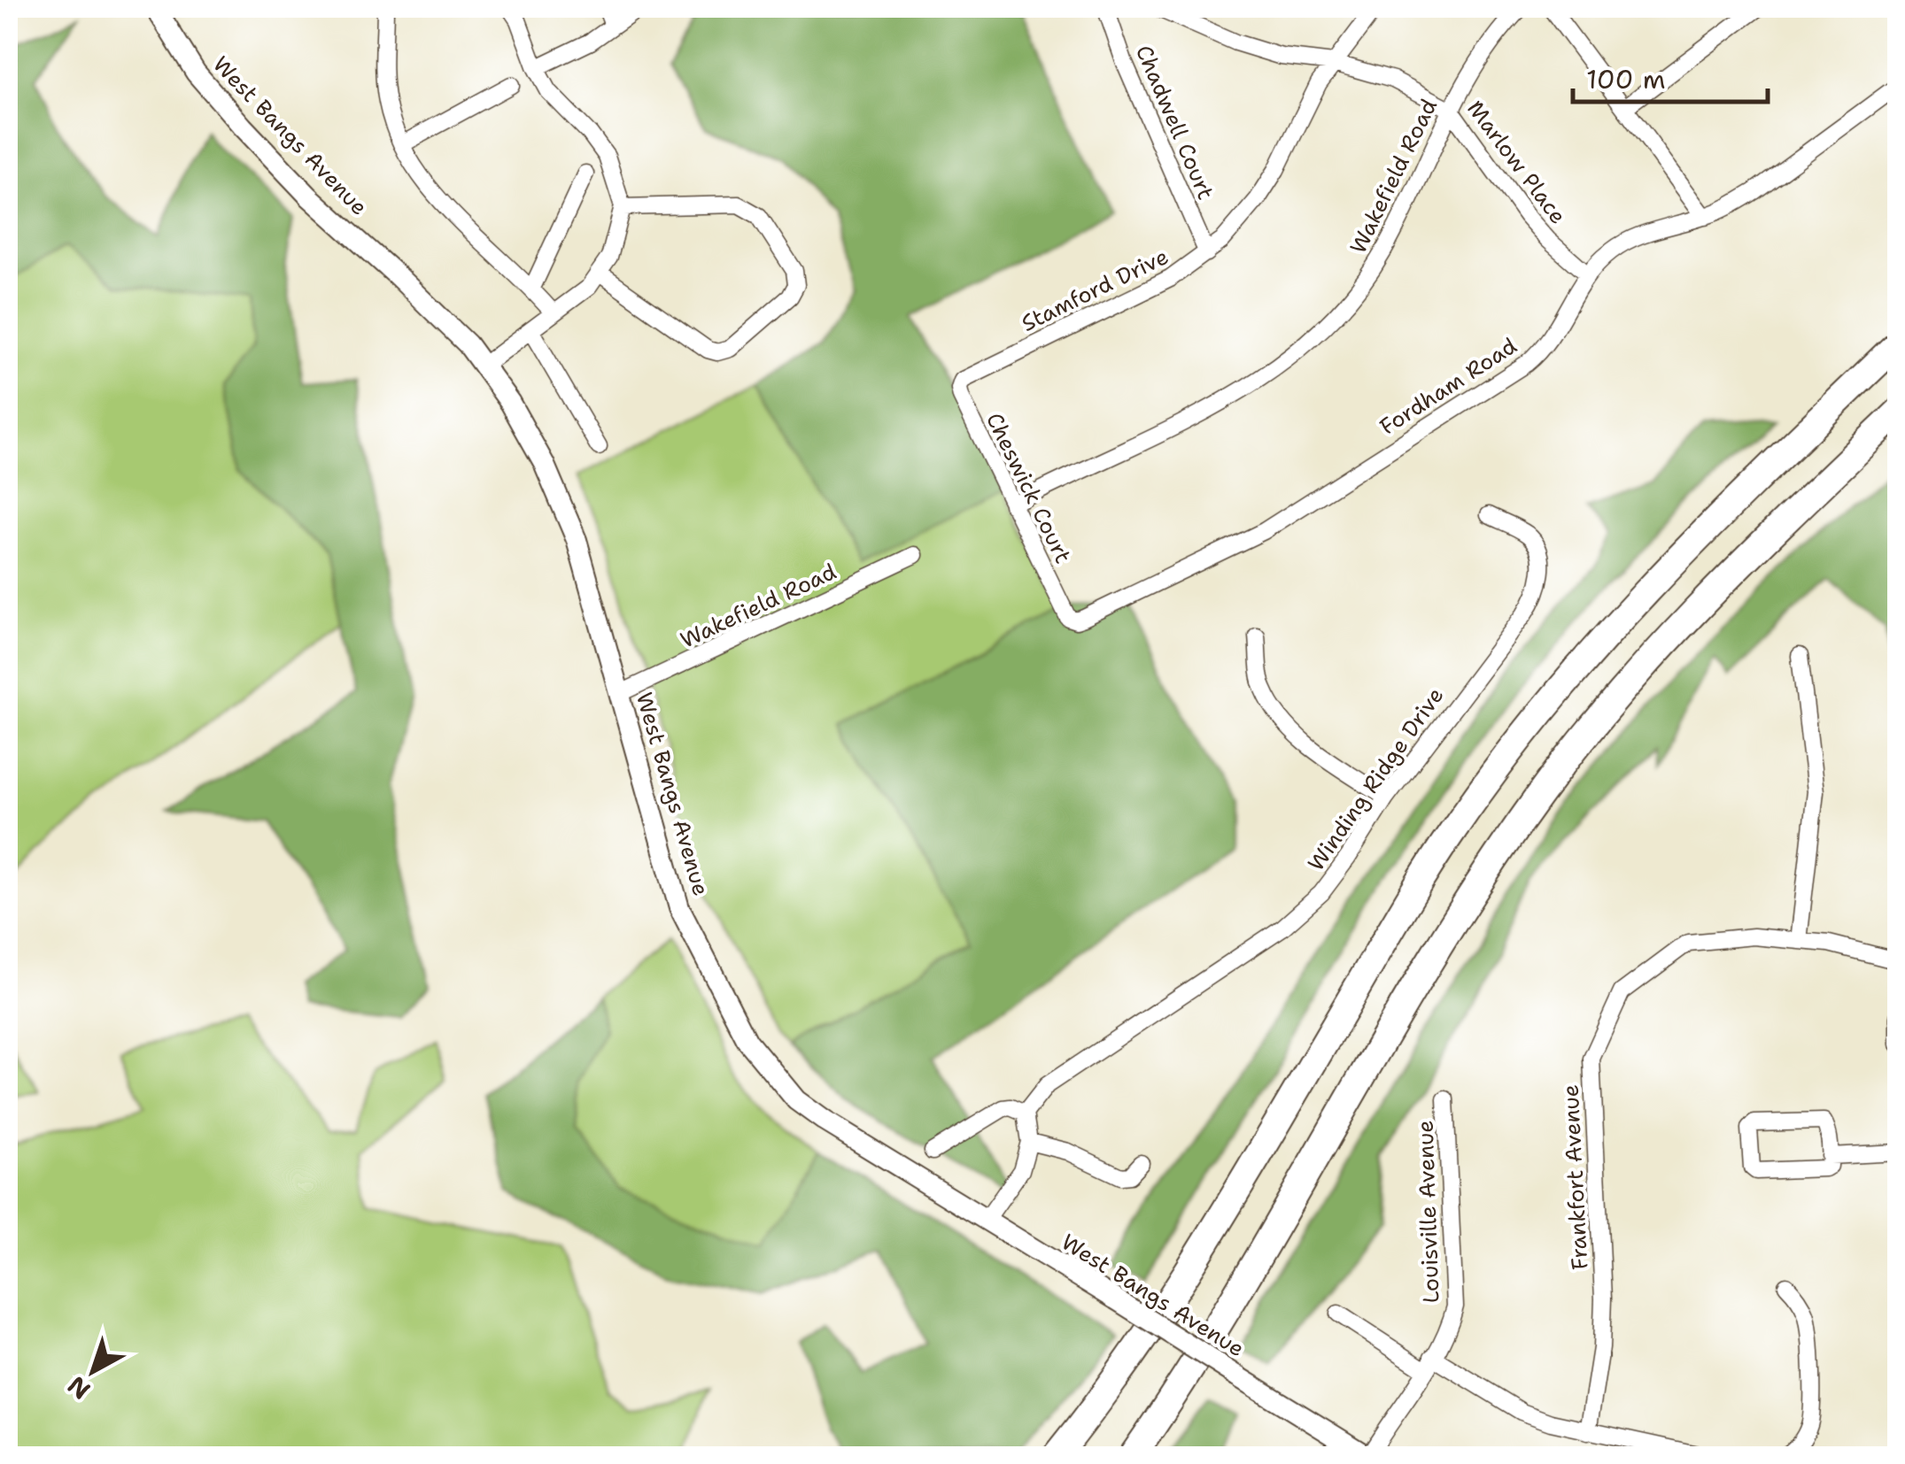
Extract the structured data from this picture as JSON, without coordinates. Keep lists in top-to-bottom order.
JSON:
{
  "streets": {
    "street": [
      "Chadwell Court",
      "West Bangs Avenue",
      "Marlow Place",
      "Wakefield Road",
      "Stamford Drive",
      "Fordham Road",
      "Cheswick Court",
      "Winding Ridge Drive",
      "Frankfort Avenue",
      "Louisville Avenue"
    ]
  },
  "crossings": [
    ["Chadwell Court", "Stamford Drive"],
    ["West Bangs Avenue", "Wakefield Road"],
    ["West Bangs Avenue", "Louisville Avenue"],
    ["Marlow Place", "Wakefield Road"],
    ["Marlow Place", "Stamford Drive"],
    ["Marlow Place", "Fordham Road"],
    ["Wakefield Road", "Cheswick Court"],
    ["Stamford Drive", "Cheswick Court"],
    ["Fordham Road", "Cheswick Court"]
  ],
  "scale_bar": "100 m",
  "north": "bottom left"
}
